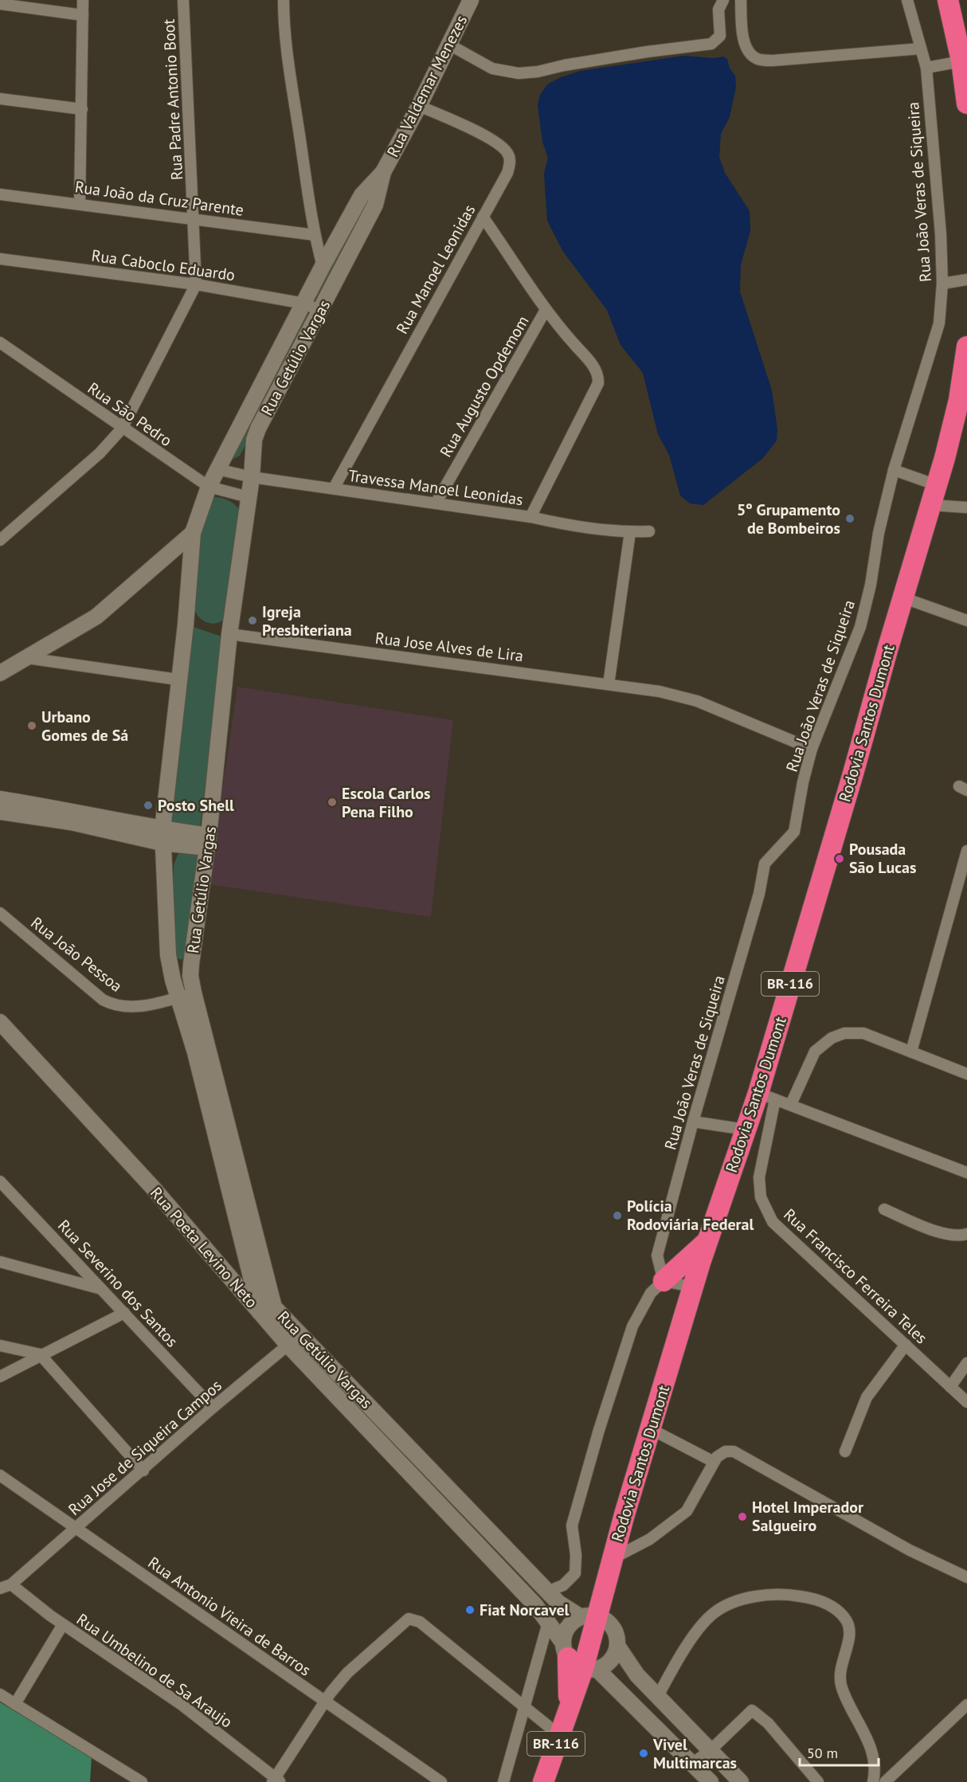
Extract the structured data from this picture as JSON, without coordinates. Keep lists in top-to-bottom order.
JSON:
{
  "streets": {
    "highway": ["Rodovia Santos Dumont", "BR-116"],
    "main road": ["Rua Valdemar Menezes", "Rua Getúlio Vargas", "Rua Poeta Levino Neto"],
    "street": [
      "Rua Padre Antonio Boot",
      "Rua João Veras de Siqueira",
      "Rua João da Cruz Parente",
      "Rua Caboclo Eduardo",
      "Rua Manoel Leonidas",
      "Rua Augusto Opdemom",
      "Rua São Pedro",
      "Travessa Manoel Leonidas",
      "Rua Jose Alves de Lira",
      "Rua João Pessoa",
      "Rua Francisco Ferreira Teles",
      "Rua Severino dos Santos",
      "Rua Jose de Siqueira Campos",
      "Rua Antonio Vieira de Barros",
      "Rua Umbelino de Sa Araujo"
    ]
  },
  "crossings": [
    ["Rua Valdemar Menezes", "Rua Manoel Leonidas"],
    ["Rua Valdemar Menezes", "Rua Getúlio Vargas"],
    ["Rua Padre Antonio Boot", "Rua João da Cruz Parente"],
    ["Rua Padre Antonio Boot", "Rua Caboclo Eduardo"],
    ["Rua João Veras de Siqueira", "Rua Jose Alves de Lira"],
    ["Rua Caboclo Eduardo", "Rua Getúlio Vargas"],
    ["Rua Manoel Leonidas", "Travessa Manoel Leonidas"],
    ["Rua Getúlio Vargas", "Rua São Pedro"],
    ["Rua Getúlio Vargas", "Travessa Manoel Leonidas"],
    ["Rua Getúlio Vargas", "Rua Jose Alves de Lira"],
    ["Rua Getúlio Vargas", "Rodovia Santos Dumont"],
    ["Rua Getúlio Vargas", "Rua João Pessoa"],
    ["Rua Getúlio Vargas", "Rua Poeta Levino Neto"],
    ["Rua Getúlio Vargas", "Rua Jose de Siqueira Campos"],
    ["Rua Augusto Opdemom", "Travessa Manoel Leonidas"],
    ["Rodovia Santos Dumont", "Rua Poeta Levino Neto"],
    ["Rodovia Santos Dumont", "Rua Francisco Ferreira Teles"],
    ["Rua Poeta Levino Neto", "Rua Jose de Siqueira Campos"],
    ["Rua Severino dos Santos", "Rua Jose de Siqueira Campos"],
    ["Rua Jose de Siqueira Campos", "Rua Antonio Vieira de Barros"],
    ["Rua Jose de Siqueira Campos", "Rua Umbelino de Sa Araujo"]
  ],
  "places": [
    "5º Grupamento de Bombeiros",
    "Igreja Presbiteriana",
    "Urbano Gomes de Sá",
    "Escola Carlos Pena Filho",
    "Posto Shell",
    "Pousada São Lucas",
    "Polícia Rodoviária Federal",
    "Hotel Imperador Salgueiro",
    "Fiat Norcavel",
    "Vivel Multimarcas"
  ],
  "scale_bar": "50 m"
}
